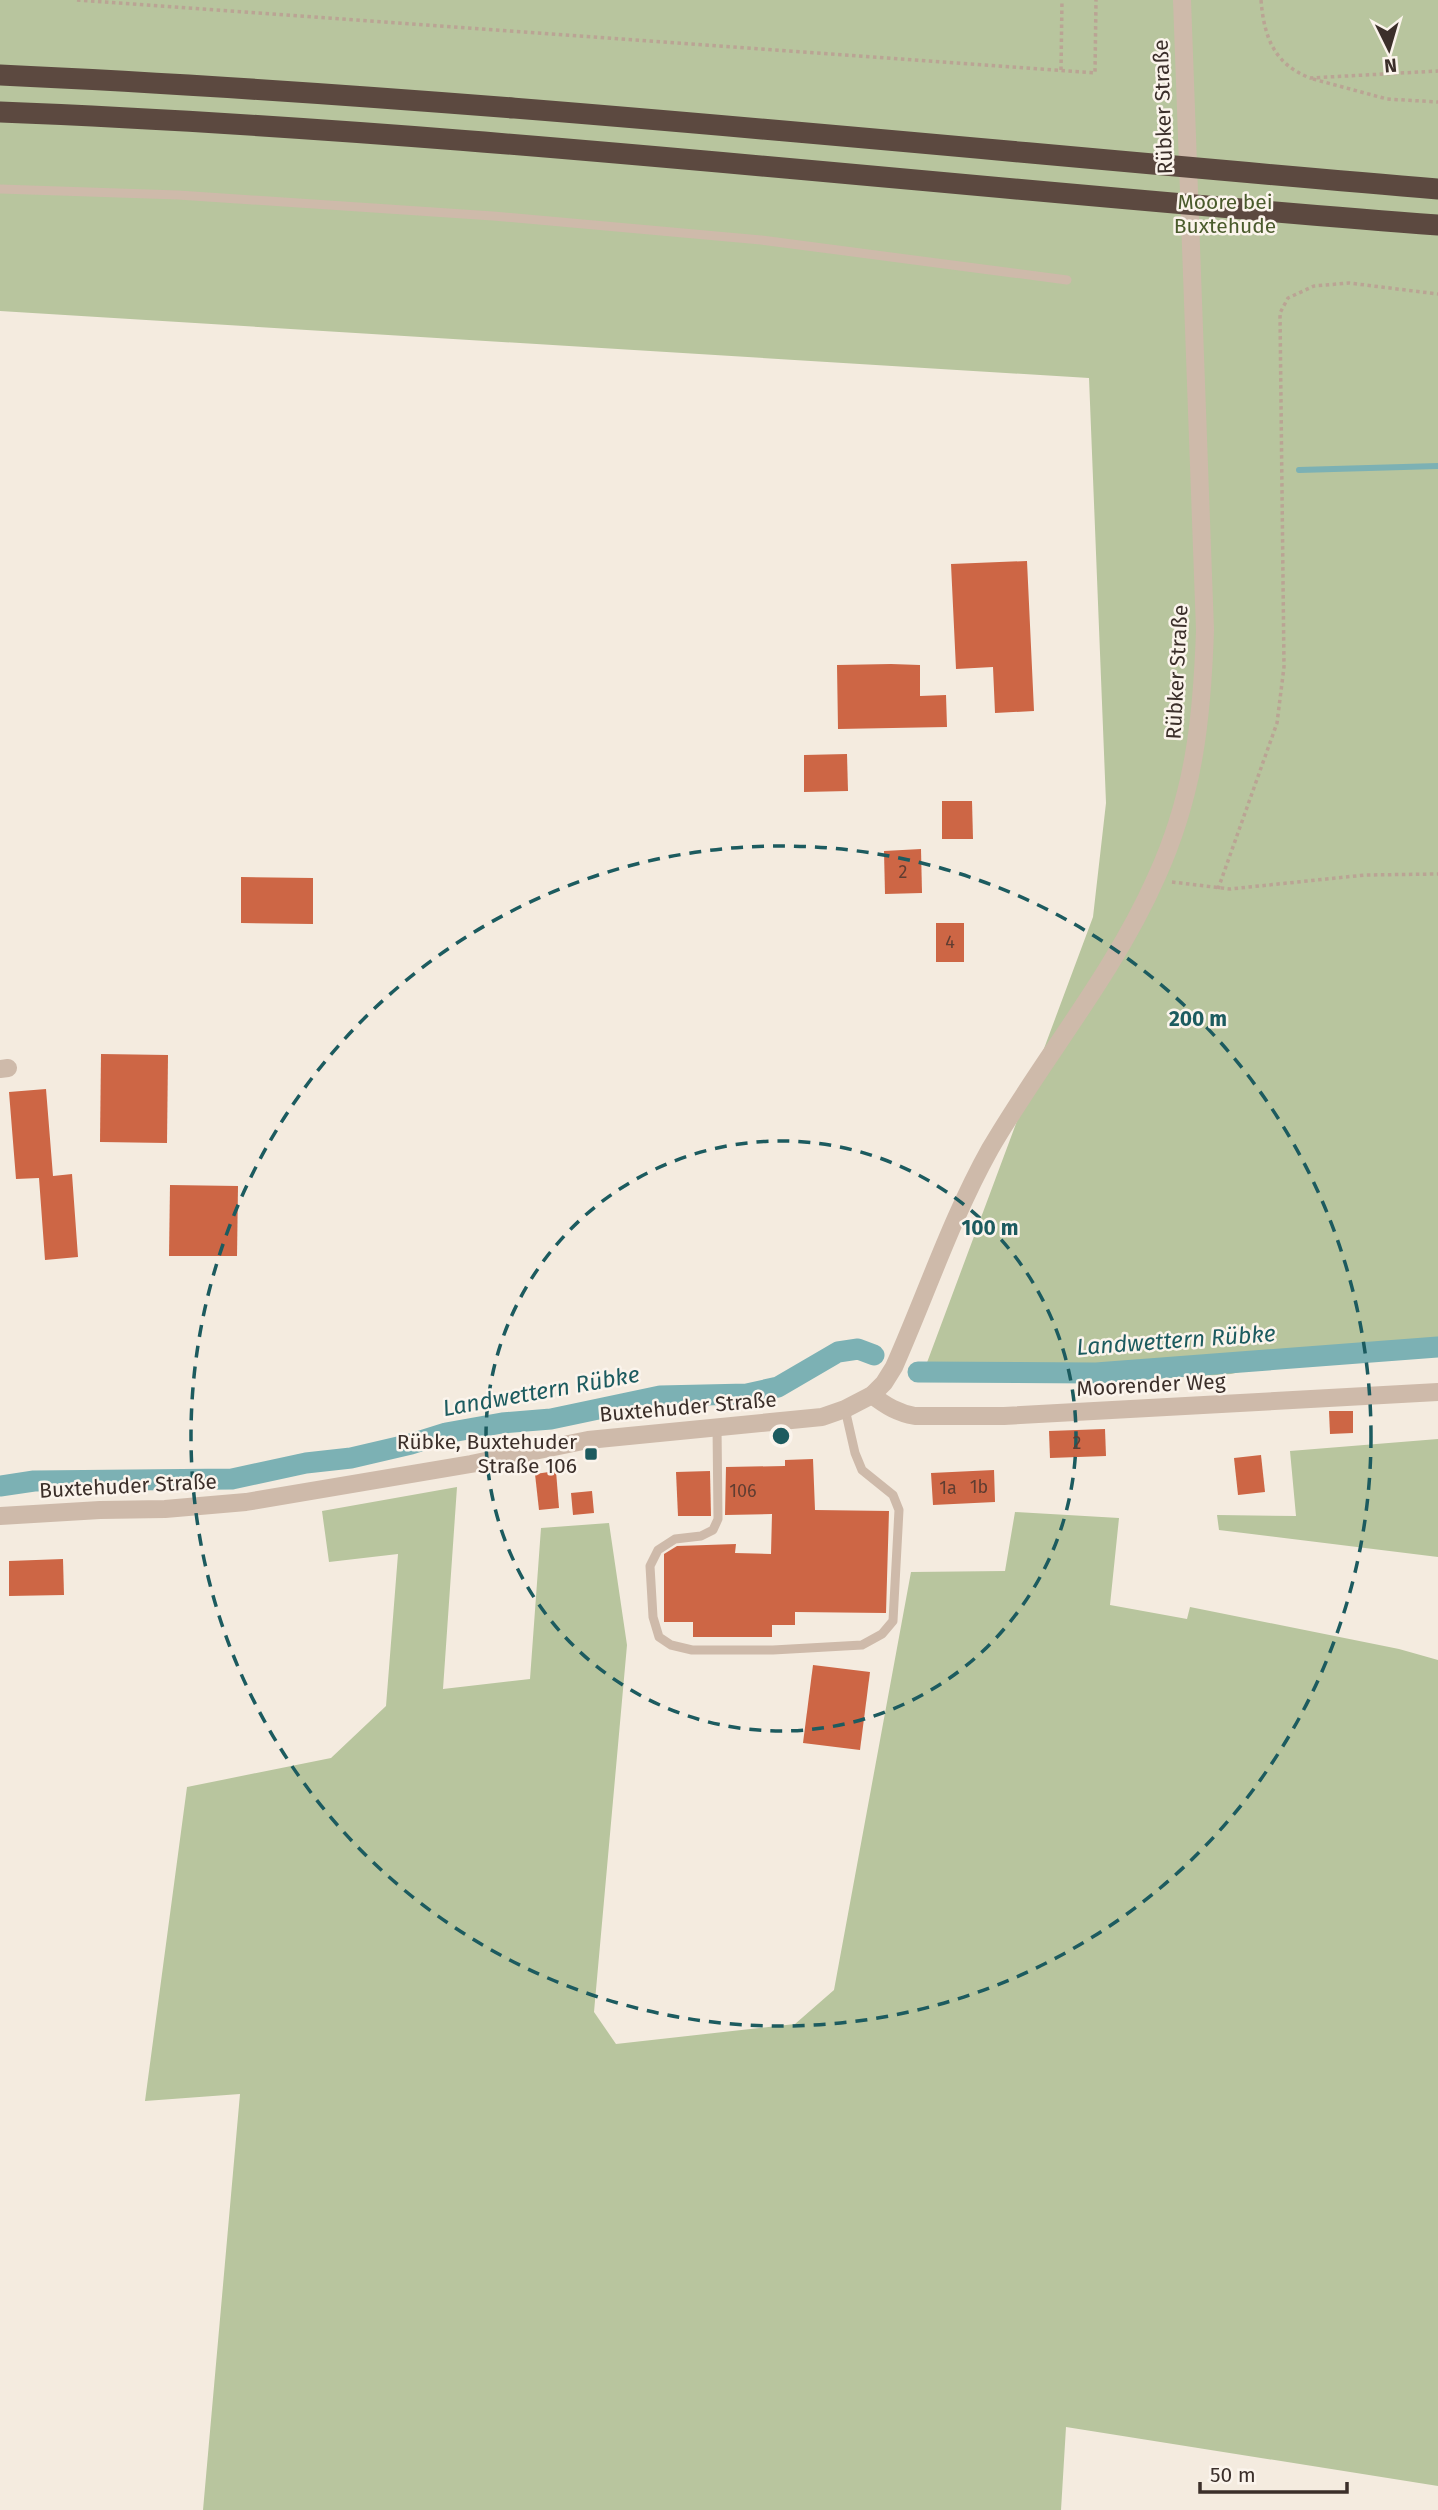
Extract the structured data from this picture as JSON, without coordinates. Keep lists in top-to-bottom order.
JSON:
{
  "streets": {
    "street": ["Rübker Straße", "Moorender Weg", "Buxtehuder Straße"]
  },
  "crossings": [
    ["Rübker Straße", "Buxtehuder Straße"],
    ["Moorender Weg", "Buxtehuder Straße"]
  ],
  "water": ["Landwettern Rübke"],
  "parks": ["Moore bei Buxtehude"],
  "places": {
    "transit": ["Rübke, Buxtehuder Straße 106"]
  },
  "house_numbers": [
    "2",
    "4",
    "2",
    "1b",
    "1a",
    "106"
  ],
  "scale_bar": "50 m",
  "north": "bottom",
  "rings": ["200 m", "100 m"]
}
